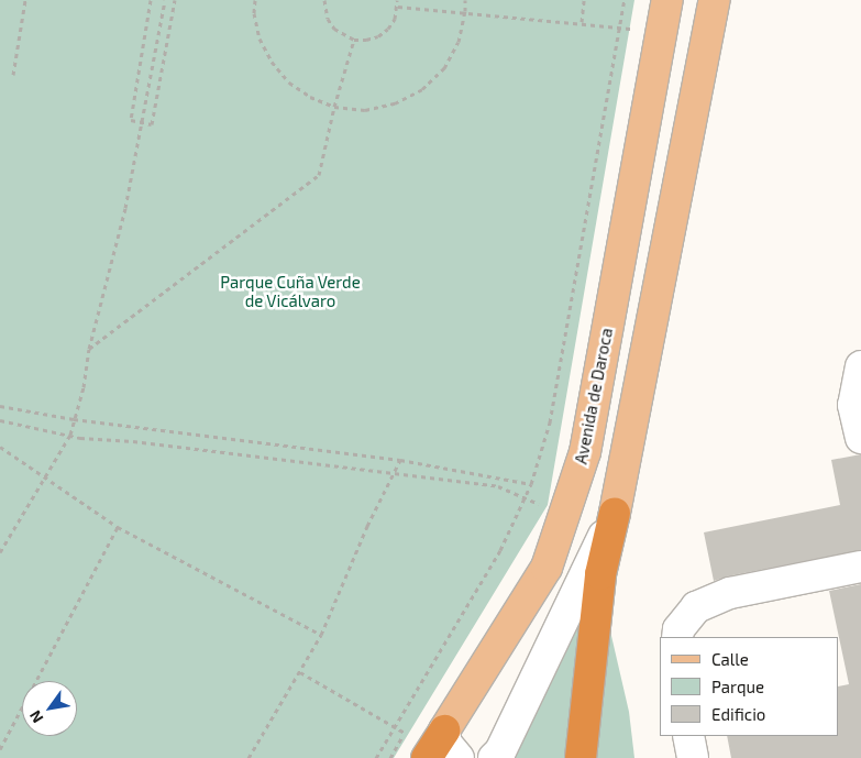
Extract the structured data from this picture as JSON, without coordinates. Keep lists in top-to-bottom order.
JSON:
{
  "streets": {
    "main road": ["Avenida de Daroca"]
  },
  "parks": ["Parque Cuña Verde de Vicálvaro"],
  "legend": ["Calle", "Parque", "Edificio"],
  "north": "bottom left"
}
